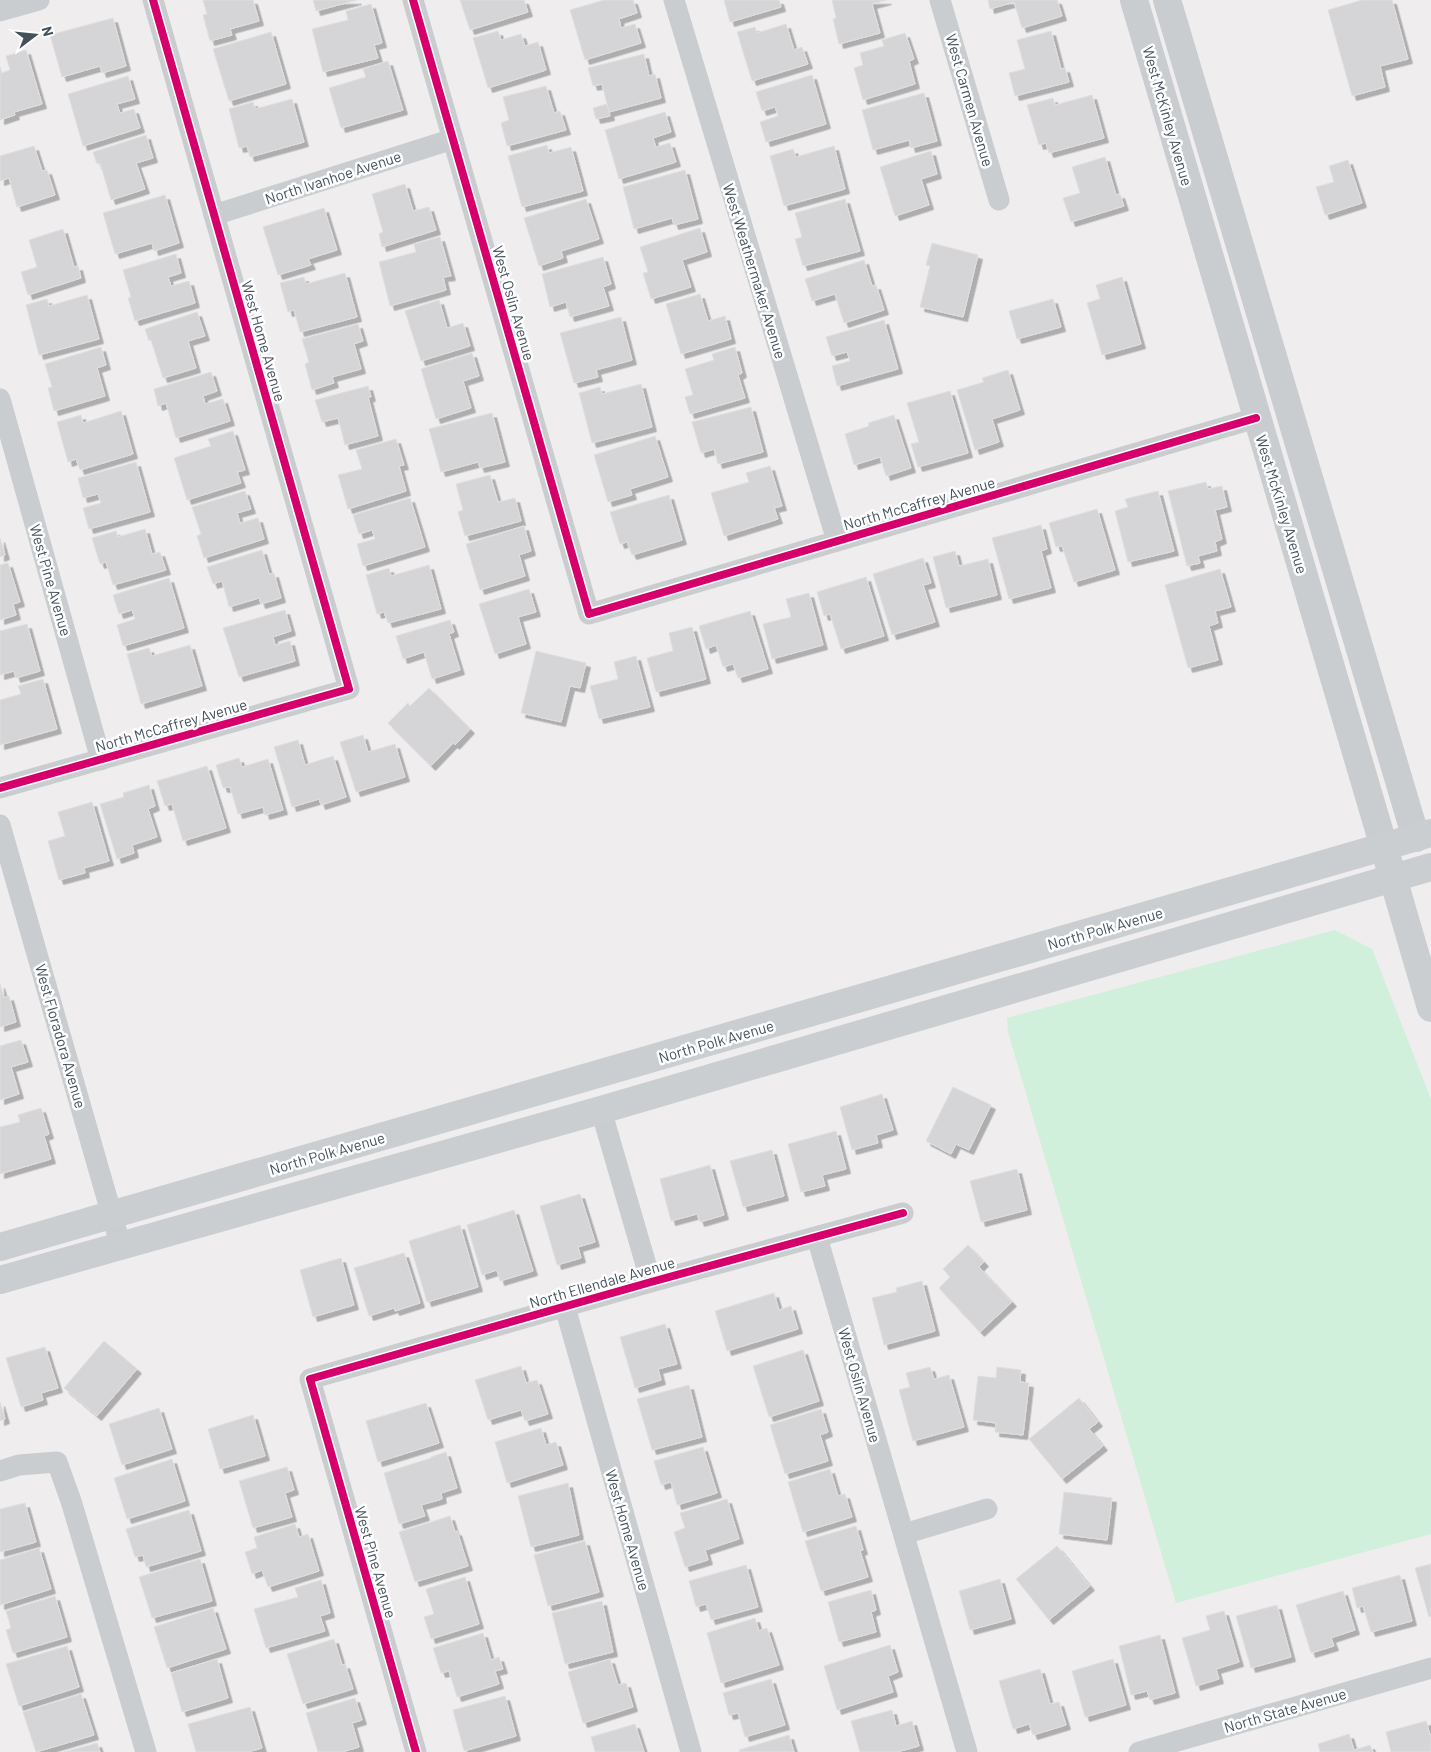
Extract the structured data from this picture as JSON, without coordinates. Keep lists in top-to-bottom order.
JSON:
{
  "streets": {
    "main road": ["West McKinley Avenue", "North Polk Avenue"],
    "street": [
      "West Carmen Avenue",
      "North Ivanhoe Avenue",
      "West Weathermaker Avenue",
      "West Oslin Avenue",
      "West Home Avenue",
      "North McCaffrey Avenue",
      "West Pine Avenue",
      "West Floradora Avenue",
      "North Ellendale Avenue",
      "North State Avenue"
    ]
  },
  "crossings": [
    ["West McKinley Avenue", "North McCaffrey Avenue"],
    ["West McKinley Avenue", "North Polk Avenue"],
    ["North Ivanhoe Avenue", "West Oslin Avenue"],
    ["North Ivanhoe Avenue", "West Home Avenue"],
    ["West Weathermaker Avenue", "North McCaffrey Avenue"],
    ["West Oslin Avenue", "North McCaffrey Avenue"],
    ["West Oslin Avenue", "North Ellendale Avenue"],
    ["West Home Avenue", "North McCaffrey Avenue"],
    ["West Home Avenue", "North Ellendale Avenue"],
    ["North McCaffrey Avenue", "West Pine Avenue"],
    ["West Pine Avenue", "North Ellendale Avenue"],
    ["North Polk Avenue", "West Floradora Avenue"]
  ],
  "north": "right"
}
